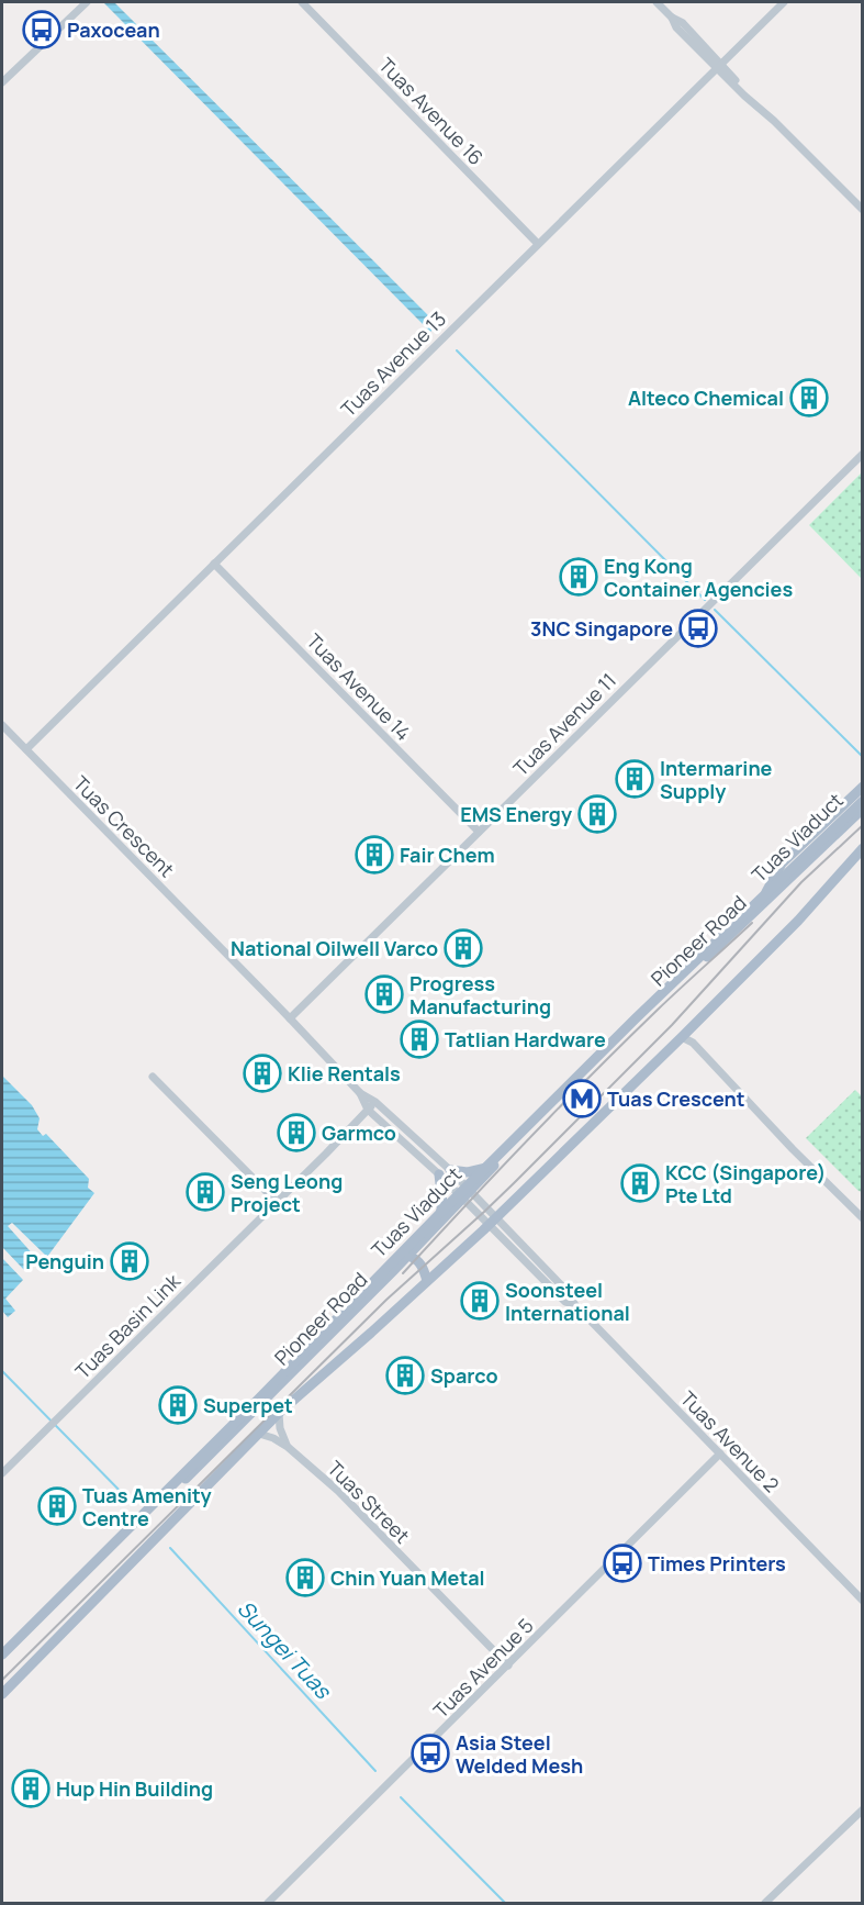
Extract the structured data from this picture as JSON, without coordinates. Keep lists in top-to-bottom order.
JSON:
{
  "streets": {
    "main road": ["Tuas Viaduct", "Pioneer Road"],
    "street": [
      "Tuas Avenue 16",
      "Tuas Avenue 13",
      "Tuas Avenue 14",
      "Tuas Avenue 11",
      "Tuas Crescent",
      "Tuas Basin Link",
      "Tuas Avenue 2",
      "Tuas Street",
      "Tuas Avenue 5"
    ]
  },
  "crossings": [
    ["Tuas Avenue 16", "Tuas Avenue 13"],
    ["Tuas Avenue 13", "Tuas Avenue 14"],
    ["Tuas Avenue 13", "Tuas Crescent"],
    ["Tuas Avenue 14", "Tuas Avenue 11"],
    ["Tuas Avenue 11", "Tuas Crescent"],
    ["Tuas Crescent", "Pioneer Road"],
    ["Tuas Crescent", "Tuas Basin Link"],
    ["Tuas Crescent", "Tuas Avenue 2"],
    ["Pioneer Road", "Tuas Avenue 2"],
    ["Pioneer Road", "Tuas Street"],
    ["Tuas Avenue 2", "Tuas Avenue 5"],
    ["Tuas Street", "Tuas Avenue 5"]
  ],
  "water": ["Sungei Tuas"],
  "places": {
    "bus stop": [
      "Paxocean",
      "3NC Singapore",
      "Times Printers",
      "Asia Steel Welded Mesh"
    ],
    "building": [
      "Alteco Chemical",
      "Eng Kong Container Agencies",
      "Intermarine Supply",
      "EMS Energy",
      "Fair Chem",
      "National Oilwell Varco",
      "Progress Manufacturing",
      "Tatlian Hardware",
      "Klie Rentals",
      "Garmco",
      "KCC (Singapore) Pte Ltd",
      "Seng Leong Project",
      "Penguin",
      "Soonsteel International",
      "Sparco",
      "Superpet",
      "Tuas Amenity Centre",
      "Chin Yuan Metal",
      "Hup Hin Building"
    ],
    "metro station": ["Tuas Crescent"]
  }
}
